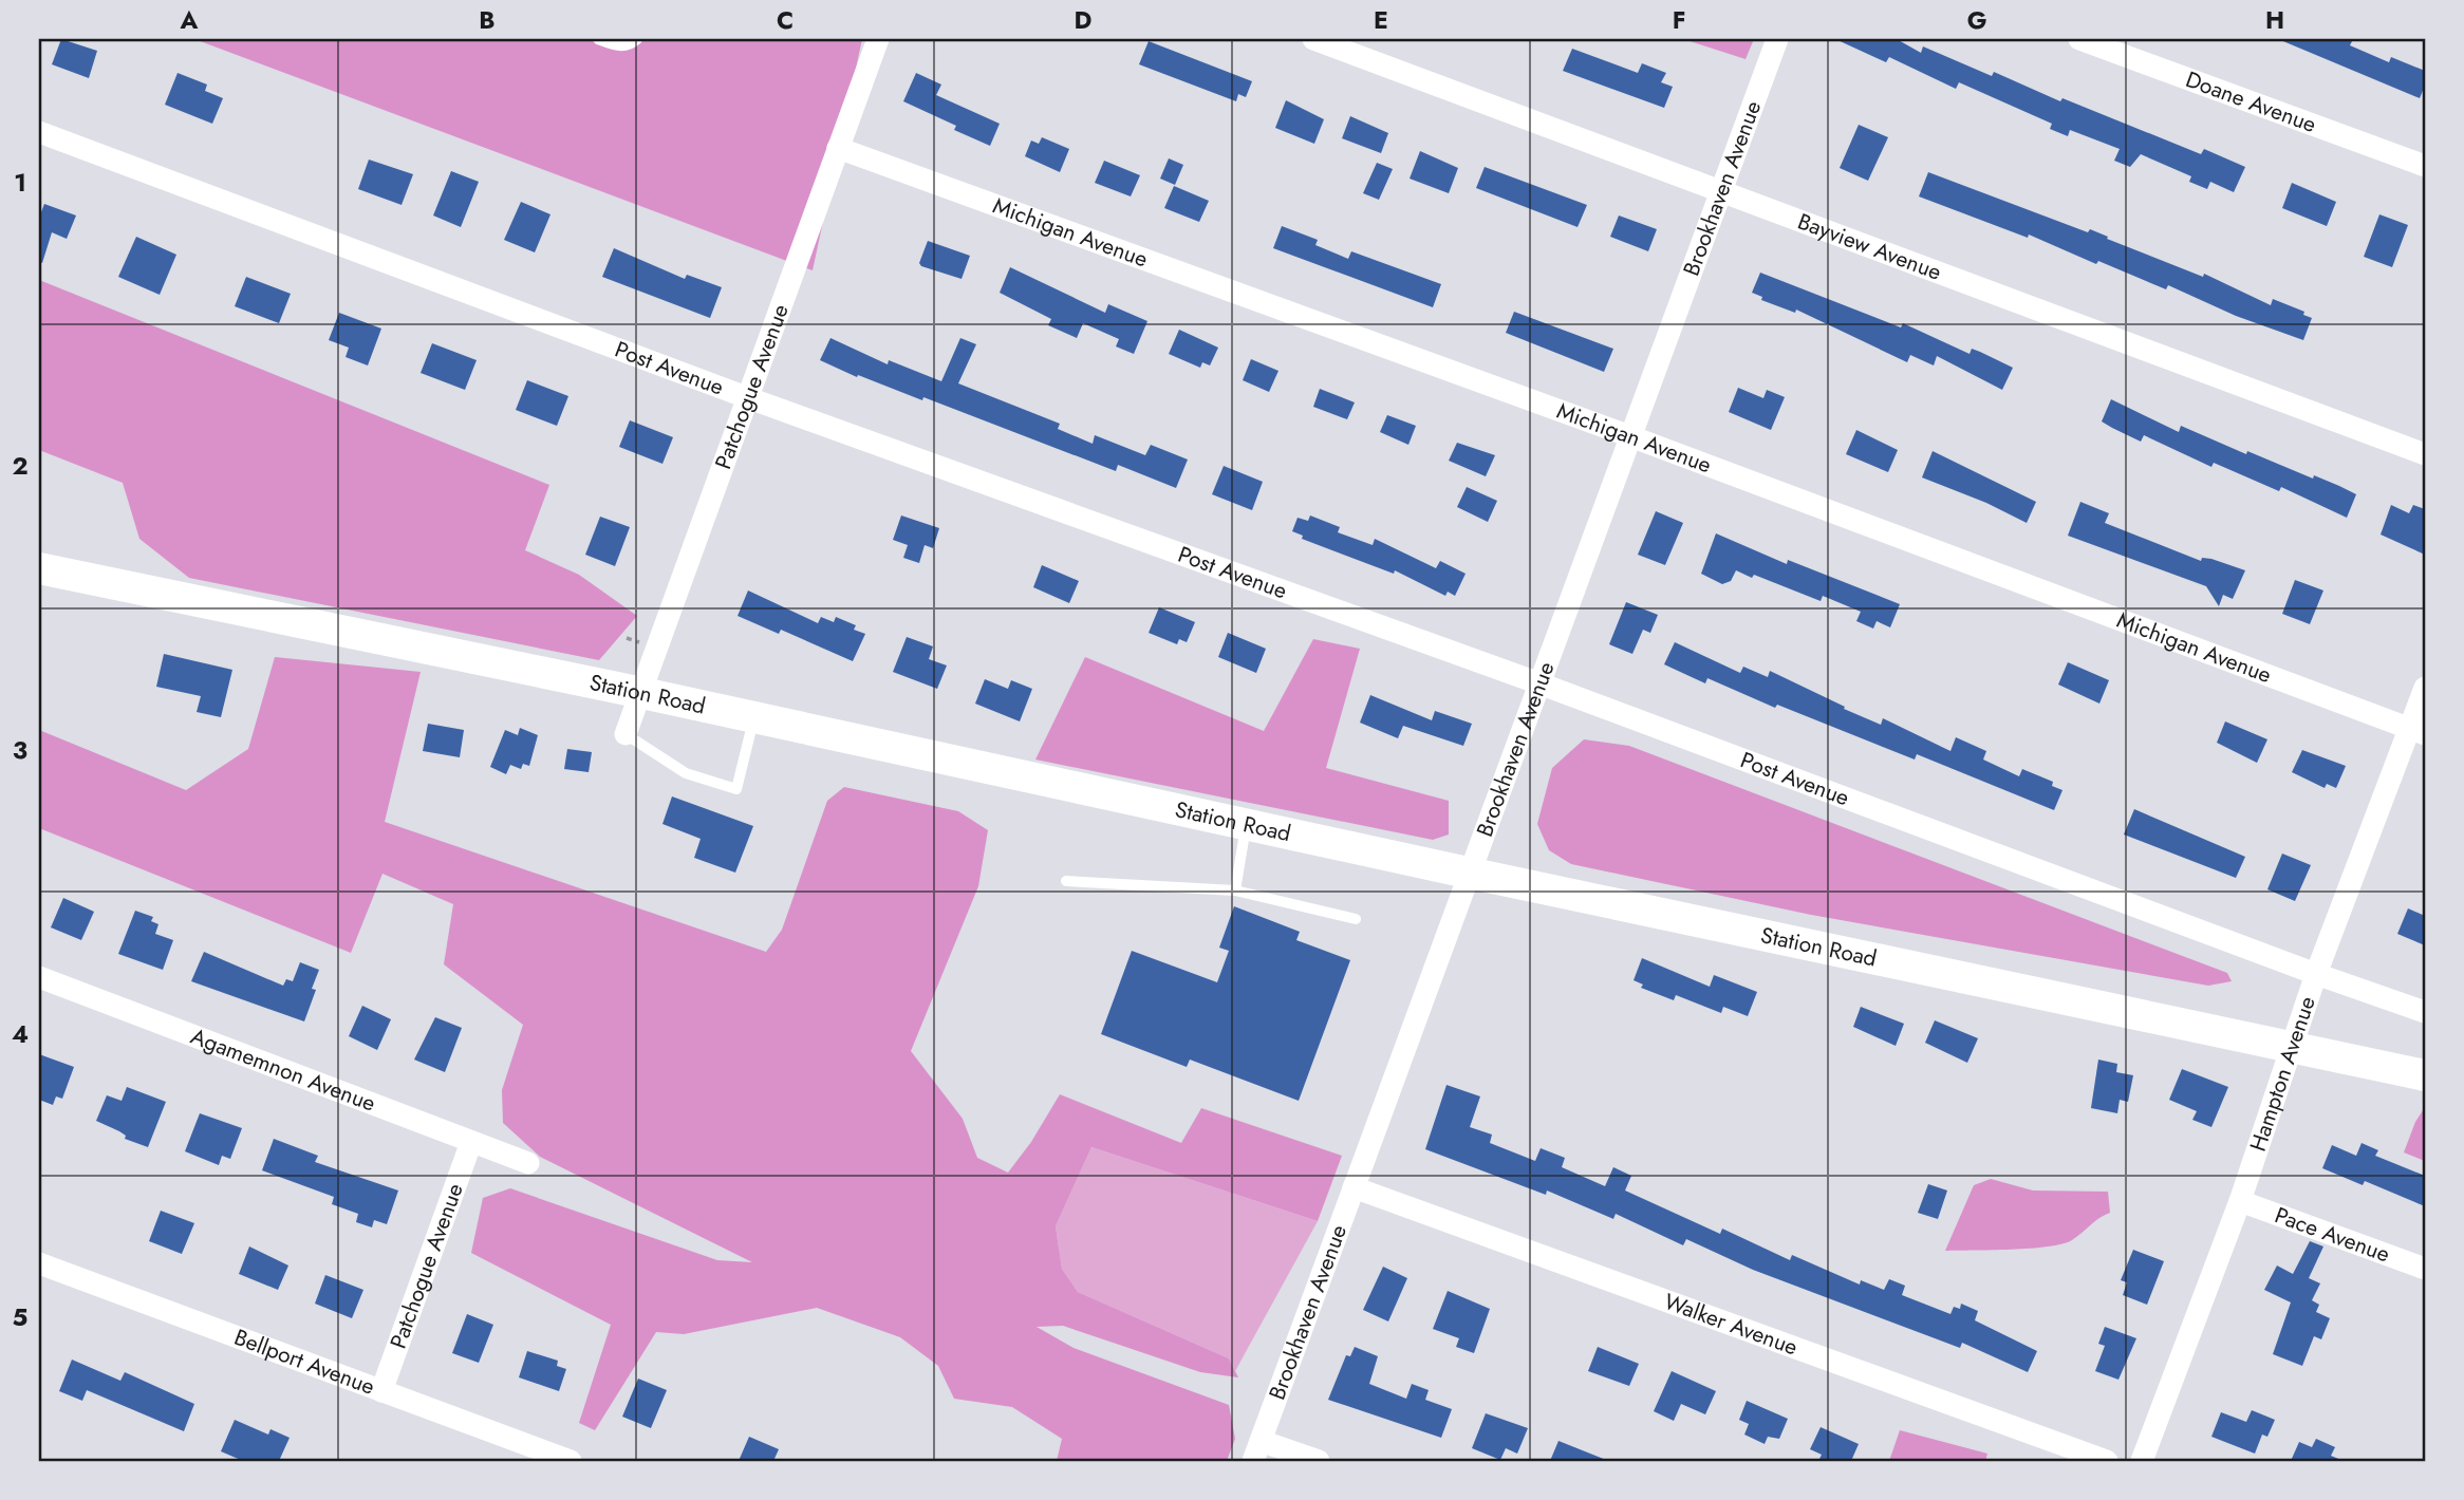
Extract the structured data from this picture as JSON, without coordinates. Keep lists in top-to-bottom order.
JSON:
{
  "streets": {
    "main road": ["Station Road"],
    "street": [
      "Doane Avenue",
      "Brookhaven Avenue",
      "Michigan Avenue",
      "Bayview Avenue",
      "Post Avenue",
      "Patchogue Avenue",
      "Agamemnon Avenue",
      "Hampton Avenue",
      "Pace Avenue",
      "Walker Avenue",
      "Bellport Avenue"
    ]
  },
  "crossings": [
    ["Brookhaven Avenue", "Michigan Avenue"],
    ["Brookhaven Avenue", "Bayview Avenue"],
    ["Brookhaven Avenue", "Post Avenue"],
    ["Brookhaven Avenue", "Station Road"],
    ["Brookhaven Avenue", "Walker Avenue"],
    ["Michigan Avenue", "Patchogue Avenue"],
    ["Michigan Avenue", "Hampton Avenue"],
    ["Post Avenue", "Patchogue Avenue"],
    ["Post Avenue", "Hampton Avenue"],
    ["Patchogue Avenue", "Station Road"],
    ["Patchogue Avenue", "Agamemnon Avenue"],
    ["Patchogue Avenue", "Bellport Avenue"],
    ["Station Road", "Hampton Avenue"],
    ["Hampton Avenue", "Pace Avenue"]
  ],
  "grid": {
    "columns": [
      "A",
      "B",
      "C",
      "D",
      "E",
      "F",
      "G",
      "H"
    ],
    "rows": [
      "1",
      "2",
      "3",
      "4",
      "5"
    ]
  }
}
